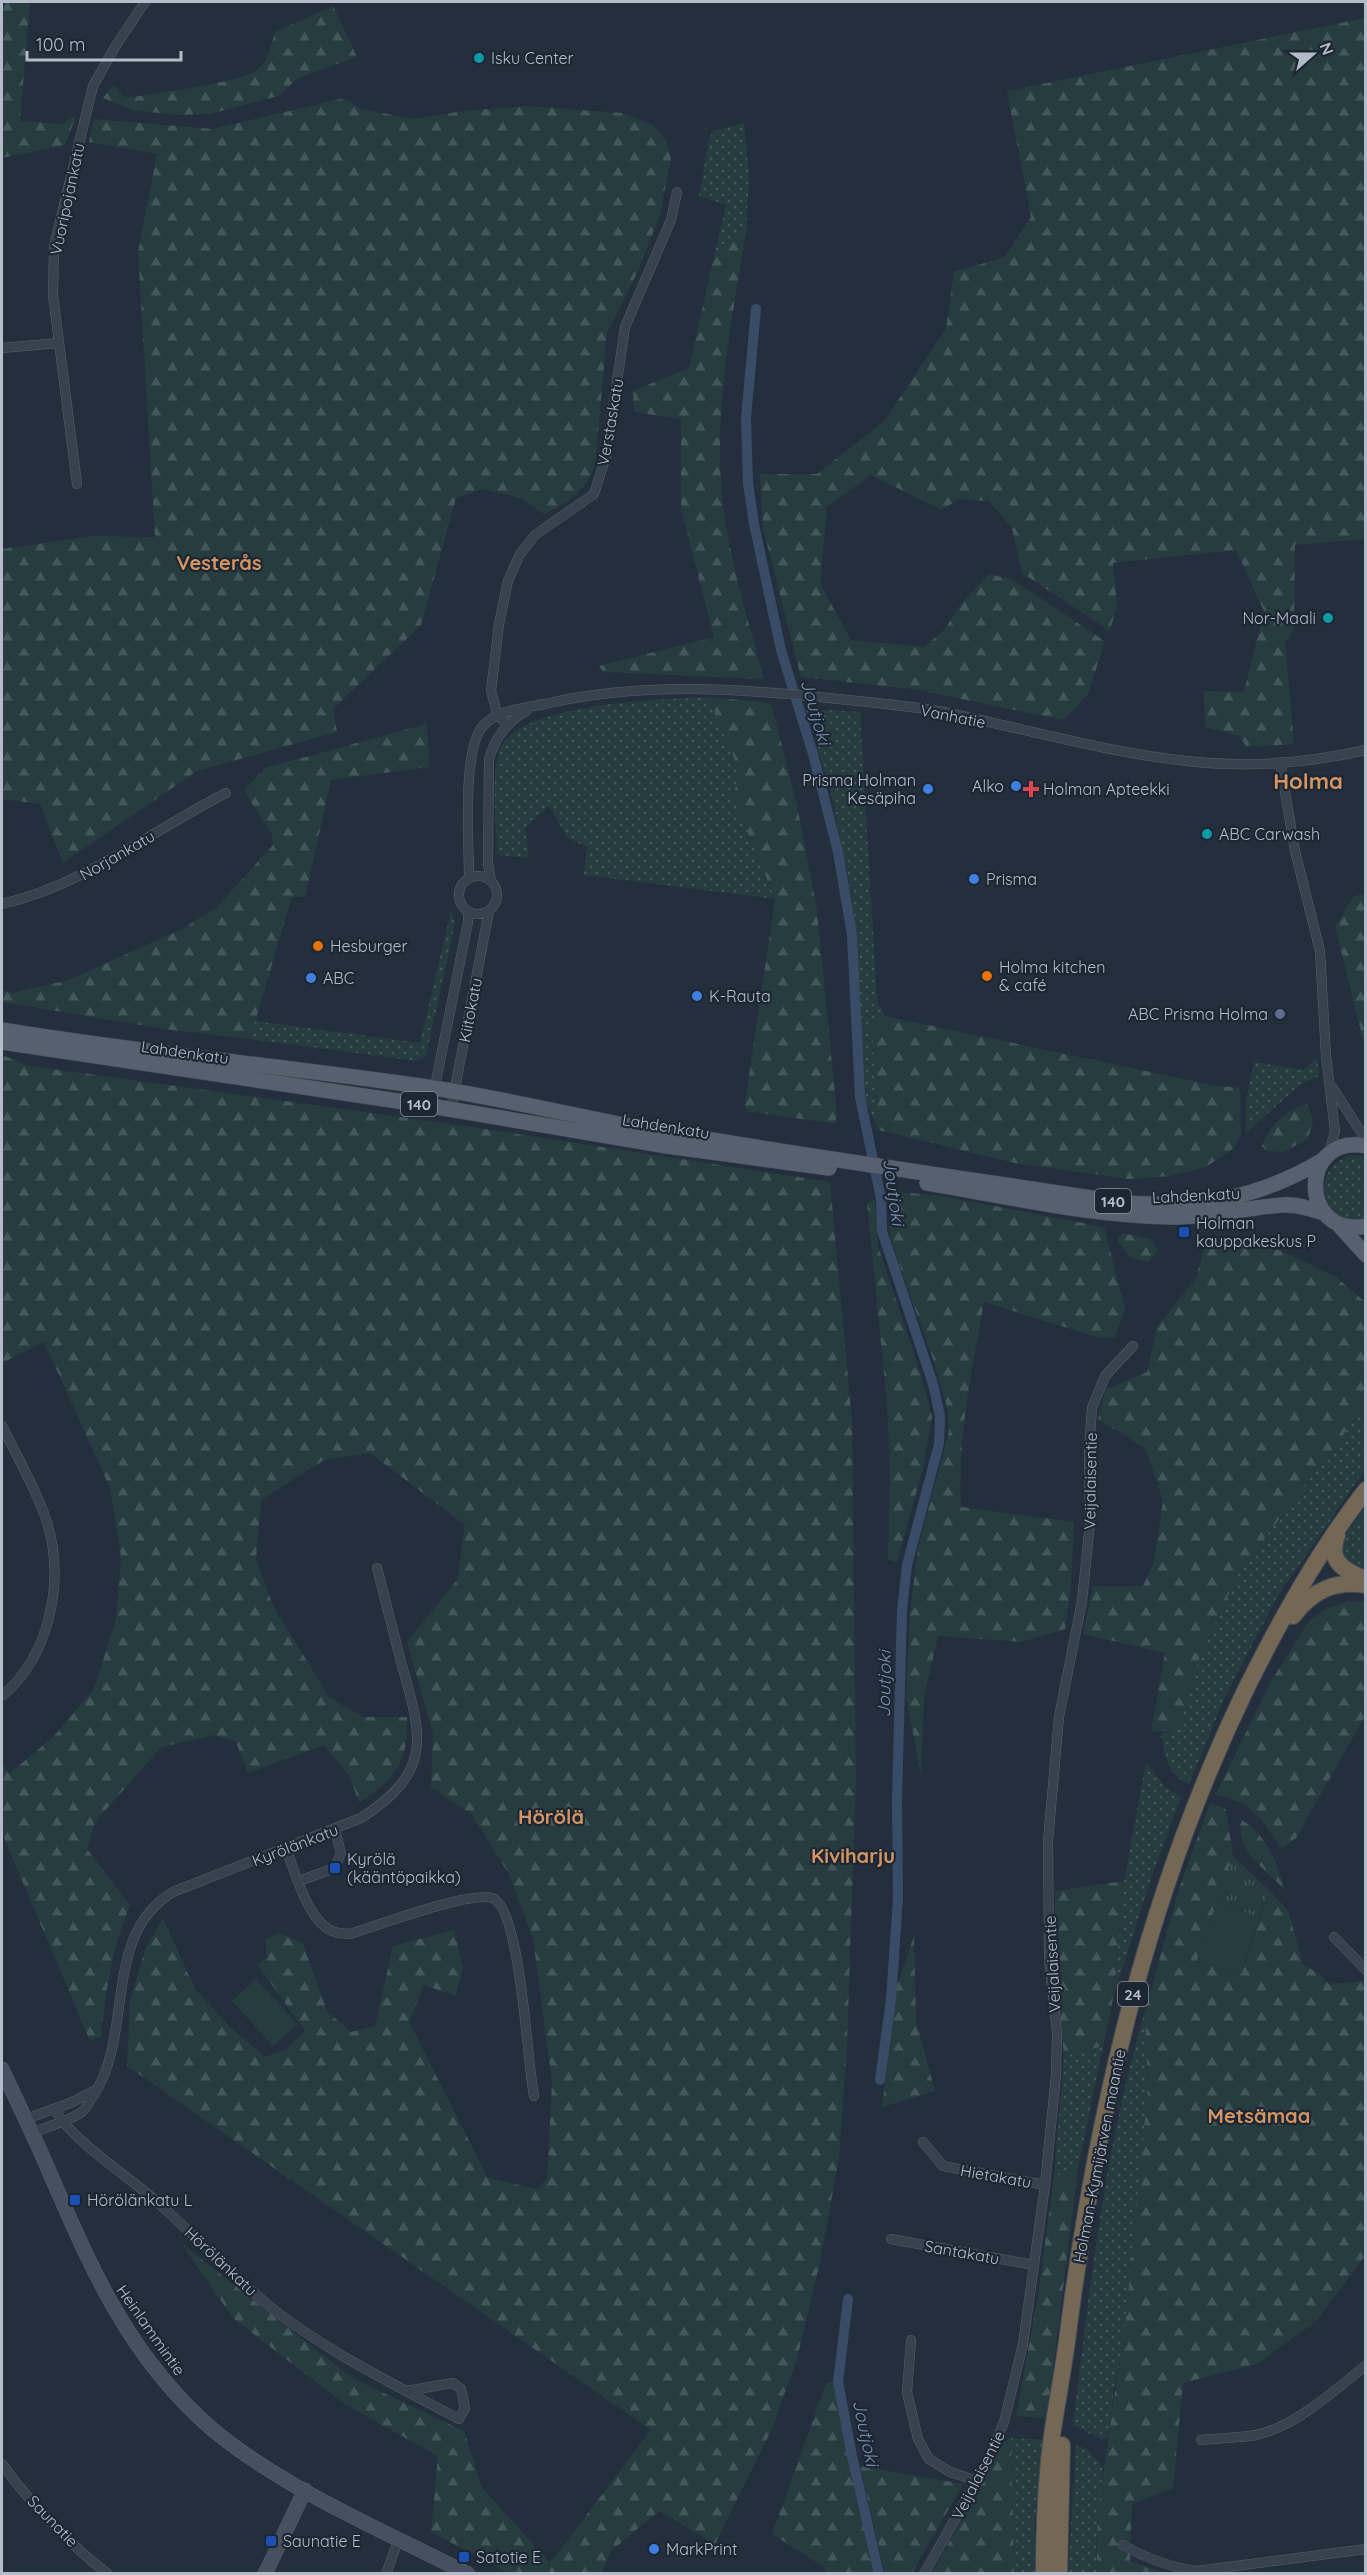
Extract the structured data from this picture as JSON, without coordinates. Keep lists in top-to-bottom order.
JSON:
{
  "streets": {
    "highway": ["24", "Holman–Kymijärven maantie"],
    "main road": ["Lahdenkatu", "140"],
    "street": [
      "Vuoripojankatu",
      "Verstaskatu",
      "Vanhatie",
      "Norjankatu",
      "Kiitokatu",
      "Veijalaisentie",
      "Kyrölänkatu",
      "Hietakatu",
      "Santakatu",
      "Hörölänkatu",
      "Heinlammintie",
      "Saunatie"
    ]
  },
  "crossings": [
    ["Verstaskatu", "Vanhatie"],
    ["Kiitokatu", "Lahdenkatu"],
    ["Lahdenkatu", "140"],
    ["Veijalaisentie", "Hietakatu"],
    ["Veijalaisentie", "Santakatu"],
    ["Kyrölänkatu", "Hörölänkatu"],
    ["Kyrölänkatu", "Heinlammintie"]
  ],
  "districts": [
    "Vesterås",
    "Holma",
    "Hörölä",
    "Kiviharju",
    "Metsämaa"
  ],
  "water": ["Joutjoki"],
  "places": {
    "other": [
      "Isku Center",
      "Nor-Maali",
      "Alko",
      "Prisma Holman Kesäpiha",
      "ABC Carwash",
      "Prisma",
      "Hesburger",
      "Holma kitchen & café",
      "ABC",
      "K-Rauta",
      "ABC Prisma Holma",
      "MarkPrint"
    ],
    "health": ["Holman Apteekki"],
    "transit": [
      "Holman kauppakeskus P",
      "Kyrölä (kääntöpaikka)",
      "Hörölänkatu L",
      "Saunatie E",
      "Satotie E"
    ]
  },
  "scale_bar": "100 m",
  "north": "right"
}
